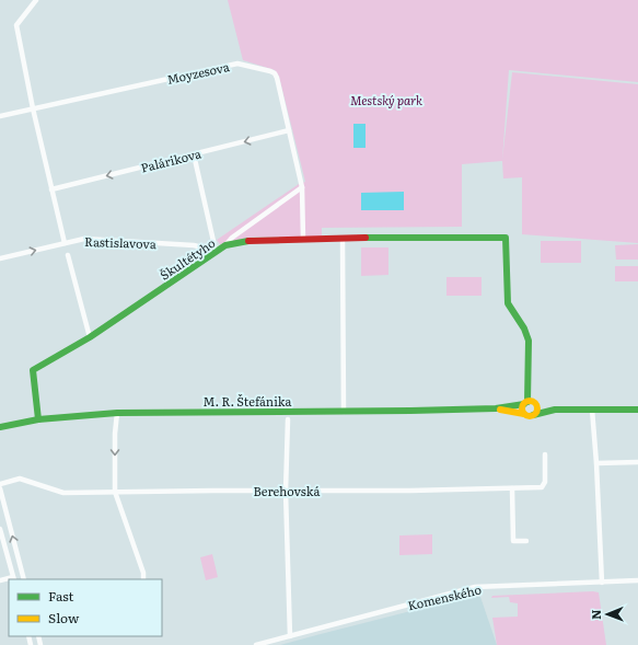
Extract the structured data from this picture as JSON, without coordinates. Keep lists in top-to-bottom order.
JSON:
{
  "streets": {
    "street": [
      "Moyzesova",
      "Palárikova",
      "Rastislavova",
      "Škultétyho",
      "M. R. Štefánika",
      "Berehovská",
      "Komenského"
    ]
  },
  "crossings": [
    ["Moyzesova", "Palárikova"],
    ["Moyzesova", "Škultétyho"],
    ["Rastislavova", "Škultétyho"],
    ["Škultétyho", "M. R. Štefánika"]
  ],
  "one_way": ["Palárikova"],
  "parks": ["Mestský park"],
  "legend": ["Fast", "Slow"],
  "north": "left"
}
